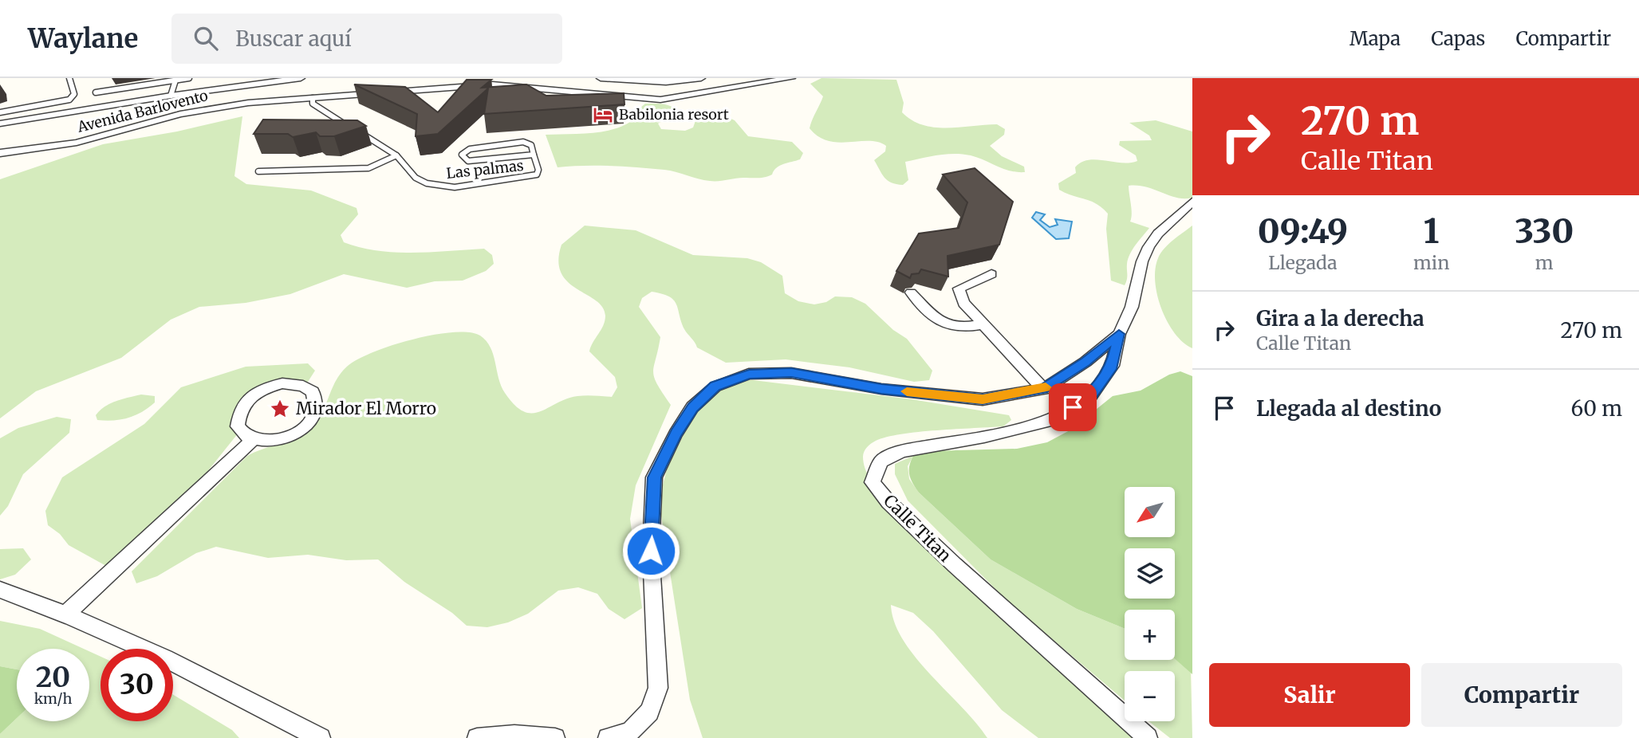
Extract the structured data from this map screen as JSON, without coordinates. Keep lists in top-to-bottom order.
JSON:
{
  "streets": {
    "street": ["Avenida Barlovento", "Calle Titan"],
    "lane": ["Las palmas"]
  },
  "places": {
    "hotel": ["Babilonia resort"],
    "place": ["Mirador El Morro"]
  },
  "north": "bottom left",
  "page": {
    "header": "Waylane",
    "search": "Buscar aquí",
    "nav": ["Mapa", "Capas", "Compartir"],
    "turn": ["270 m", "Calle Titan"],
    "eta": [
      "09:49",
      "Llegada",
      "1",
      "min",
      "330",
      "m"
    ],
    "list": [
      {
        "name": "Gira a la derecha",
        "note": "Calle Titan",
        "value": "270 m"
      },
      {
        "name": "Llegada al destino",
        "value": "60 m"
      }
    ],
    "map_buttons": ["+", "−"],
    "speed": "20 km/h",
    "limit": "30",
    "buttons": ["Salir", "Compartir"]
  }
}
